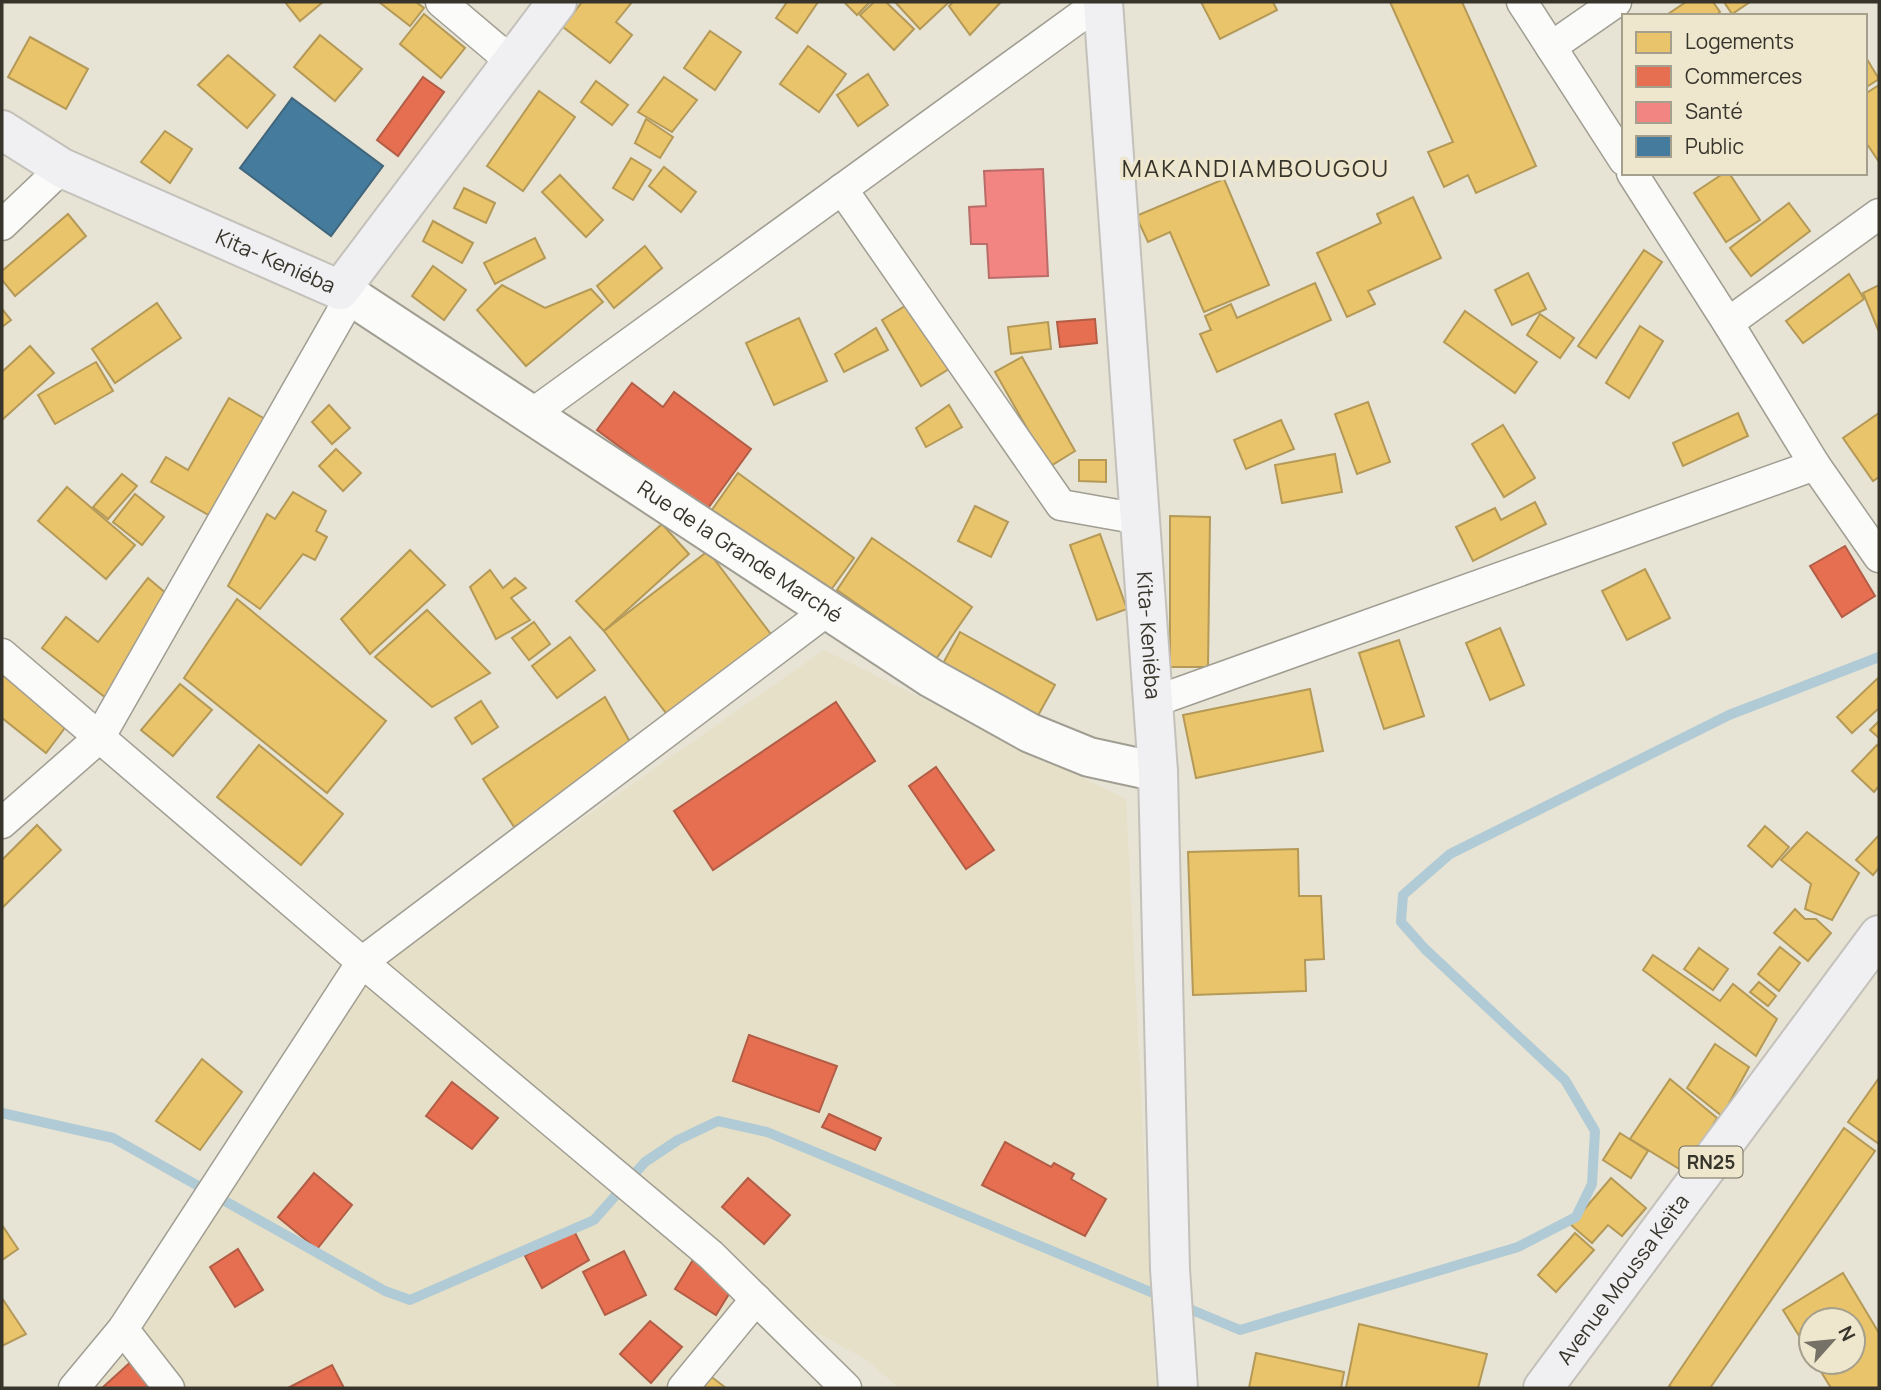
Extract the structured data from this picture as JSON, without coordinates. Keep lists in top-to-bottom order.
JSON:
{
  "streets": {
    "main road": [
      "Kita- Keniéba",
      "Rue de la Grande Marché",
      "RN25",
      "Avenue Moussa Keïta"
    ]
  },
  "crossings": [
    ["Kita- Keniéba", "Rue de la Grande Marché"]
  ],
  "districts": ["MAKANDIAMBOUGOU"],
  "legend": [
    "Logements",
    "Commerces",
    "Santé",
    "Public"
  ],
  "north": "top right"
}
